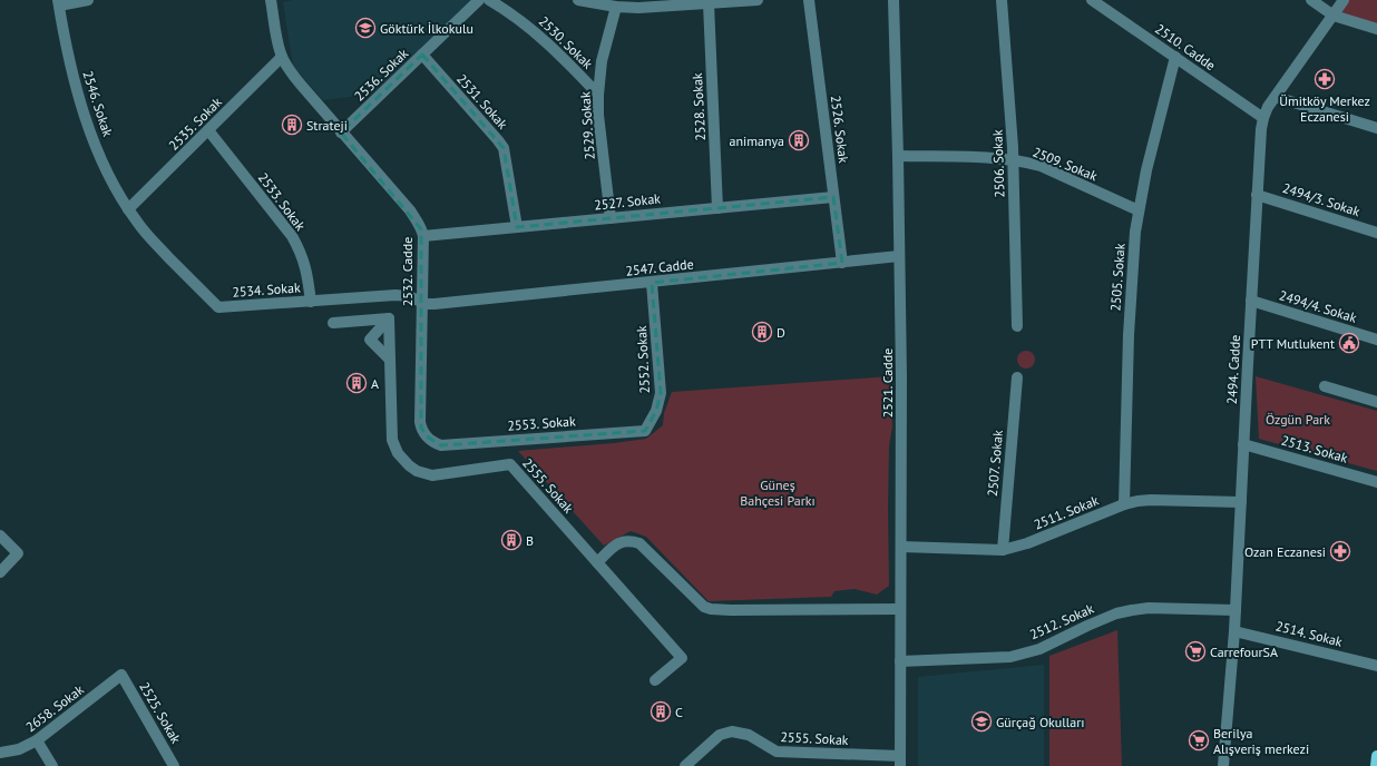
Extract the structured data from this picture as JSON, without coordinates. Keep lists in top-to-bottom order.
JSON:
{
  "streets": {
    "street": [
      "2530. Sokak",
      "2510. Cadde",
      "2536. Sokak",
      "2531. Sokak",
      "2546. Sokak",
      "2528. Sokak",
      "2535. Sokak",
      "2529. Sokak",
      "2526. Sokak",
      "2506. Sokak",
      "2509. Sokak",
      "2494/3. Sokak",
      "2533. Sokak",
      "2527. Sokak",
      "2547. Cadde",
      "2532. Cadde",
      "2505. Sokak",
      "2534. Sokak",
      "2494/4. Sokak",
      "2552. Sokak",
      "2494. Cadde",
      "2521. Cadde",
      "2553. Sokak",
      "2513. Sokak",
      "2507. Sokak",
      "2555. Sokak",
      "2511. Sokak",
      "2512. Sokak",
      "2514. Sokak",
      "2658. Sokak",
      "2525. Sokak"
    ]
  },
  "crossings": [
    ["2530. Sokak", "2529. Sokak"],
    ["2510. Cadde", "2505. Sokak"],
    ["2510. Cadde", "2494. Cadde"],
    ["2536. Sokak", "2531. Sokak"],
    ["2536. Sokak", "2532. Cadde"],
    ["2531. Sokak", "2527. Sokak"],
    ["2546. Sokak", "2535. Sokak"],
    ["2546. Sokak", "2534. Sokak"],
    ["2528. Sokak", "2527. Sokak"],
    ["2535. Sokak", "2533. Sokak"],
    ["2535. Sokak", "2532. Cadde"],
    ["2535. Sokak", "2534. Sokak"],
    ["2529. Sokak", "2527. Sokak"],
    ["2526. Sokak", "2527. Sokak"],
    ["2526. Sokak", "2547. Cadde"],
    ["2506. Sokak", "2509. Sokak"],
    ["2509. Sokak", "2505. Sokak"],
    ["2509. Sokak", "2521. Cadde"],
    ["2494/3. Sokak", "2494. Cadde"],
    ["2533. Sokak", "2534. Sokak"],
    ["2527. Sokak", "2532. Cadde"],
    ["2547. Cadde", "2532. Cadde"],
    ["2547. Cadde", "2534. Sokak"],
    ["2547. Cadde", "2552. Sokak"],
    ["2547. Cadde", "2521. Cadde"],
    ["2532. Cadde", "2534. Sokak"],
    ["2532. Cadde", "2553. Sokak"],
    ["2505. Sokak", "2511. Sokak"],
    ["2494/4. Sokak", "2494. Cadde"],
    ["2552. Sokak", "2553. Sokak"],
    ["2494. Cadde", "2513. Sokak"],
    ["2494. Cadde", "2511. Sokak"],
    ["2494. Cadde", "2512. Sokak"],
    ["2494. Cadde", "2514. Sokak"],
    ["2521. Cadde", "2555. Sokak"],
    ["2521. Cadde", "2511. Sokak"],
    ["2521. Cadde", "2512. Sokak"],
    ["2507. Sokak", "2511. Sokak"],
    ["2658. Sokak", "2525. Sokak"]
  ],
  "parks": ["Özgün Park", "Güneş Bahçesi Parkı"],
  "places": {
    "school or university": ["Göktürk İlkokulu", "Gürçağ Okulları"],
    "pharmacy": ["Ümitköy Merkez Eczanesi", "Ozan Eczanesi"],
    "building": [
      "Strateji",
      "animanya",
      "D",
      "A",
      "B",
      "C"
    ],
    "public building": ["PTT Mutlukent"],
    "supermarket": ["CarrefourSA", "Berilya Alışveriş merkezi"]
  }
}
